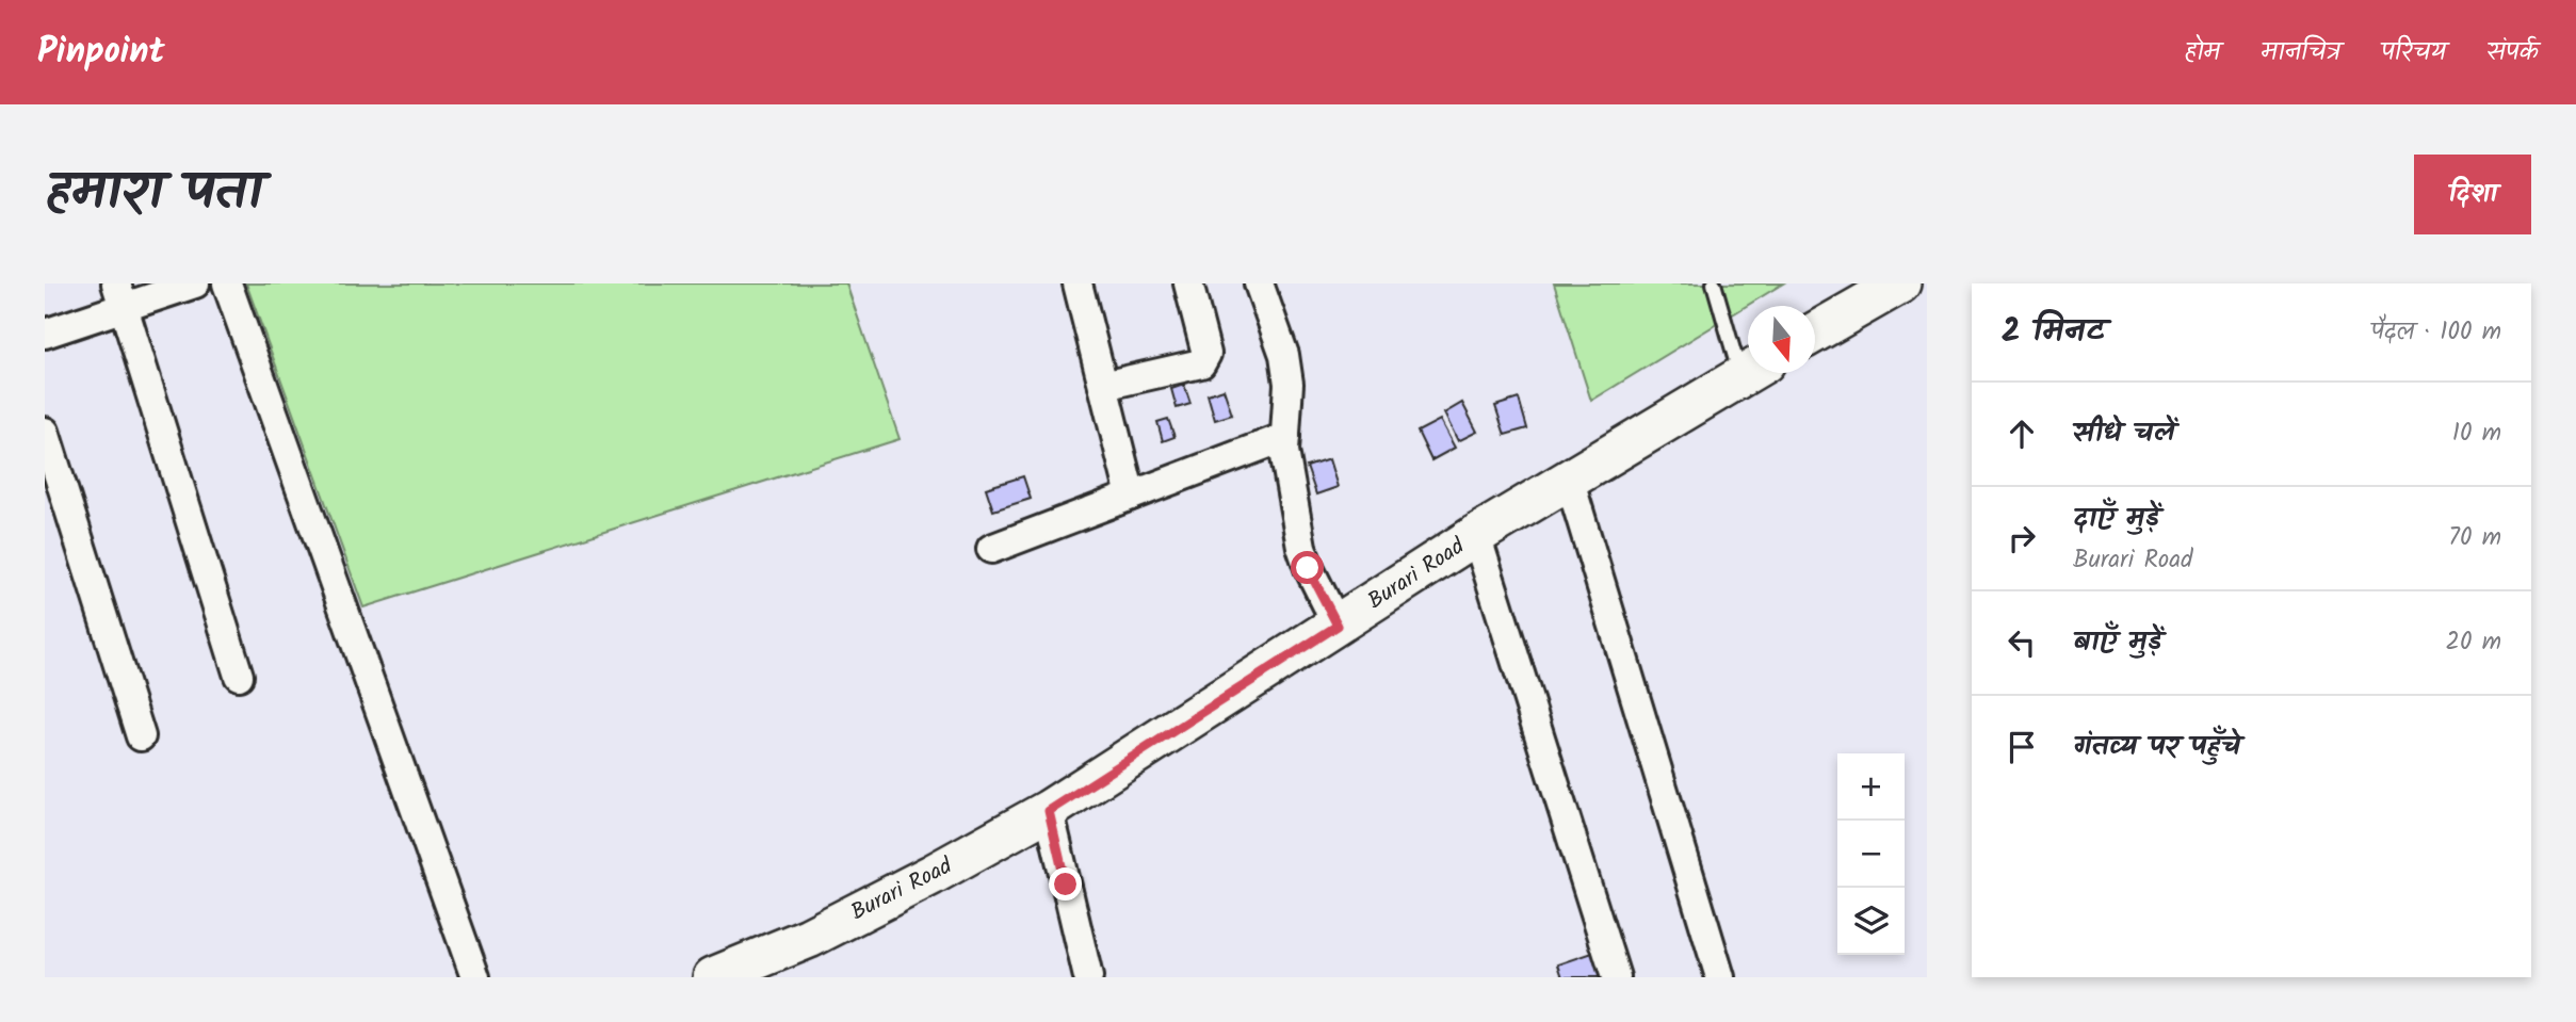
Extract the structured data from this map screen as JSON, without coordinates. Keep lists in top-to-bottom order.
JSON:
{
  "streets": {
    "main road": ["Burari Road"]
  },
  "north": "bottom",
  "page": {
    "header": "Pinpoint",
    "nav": [
      "होम",
      "मानचित्र",
      "परिचय",
      "संपर्क"
    ],
    "title": "हमारा पता",
    "buttons": "दिशा",
    "heading": ["2 मिनट", "पैदल · 100 m"],
    "list": [
      ["सीधे चलें", "10 m"],
      ["दाएँ मुड़ें", "Burari Road", "70 m"],
      ["बाएँ मुड़ें", "20 m"],
      "गंतव्य पर पहुँचे"
    ],
    "map_buttons": ["+", "−"]
  }
}
